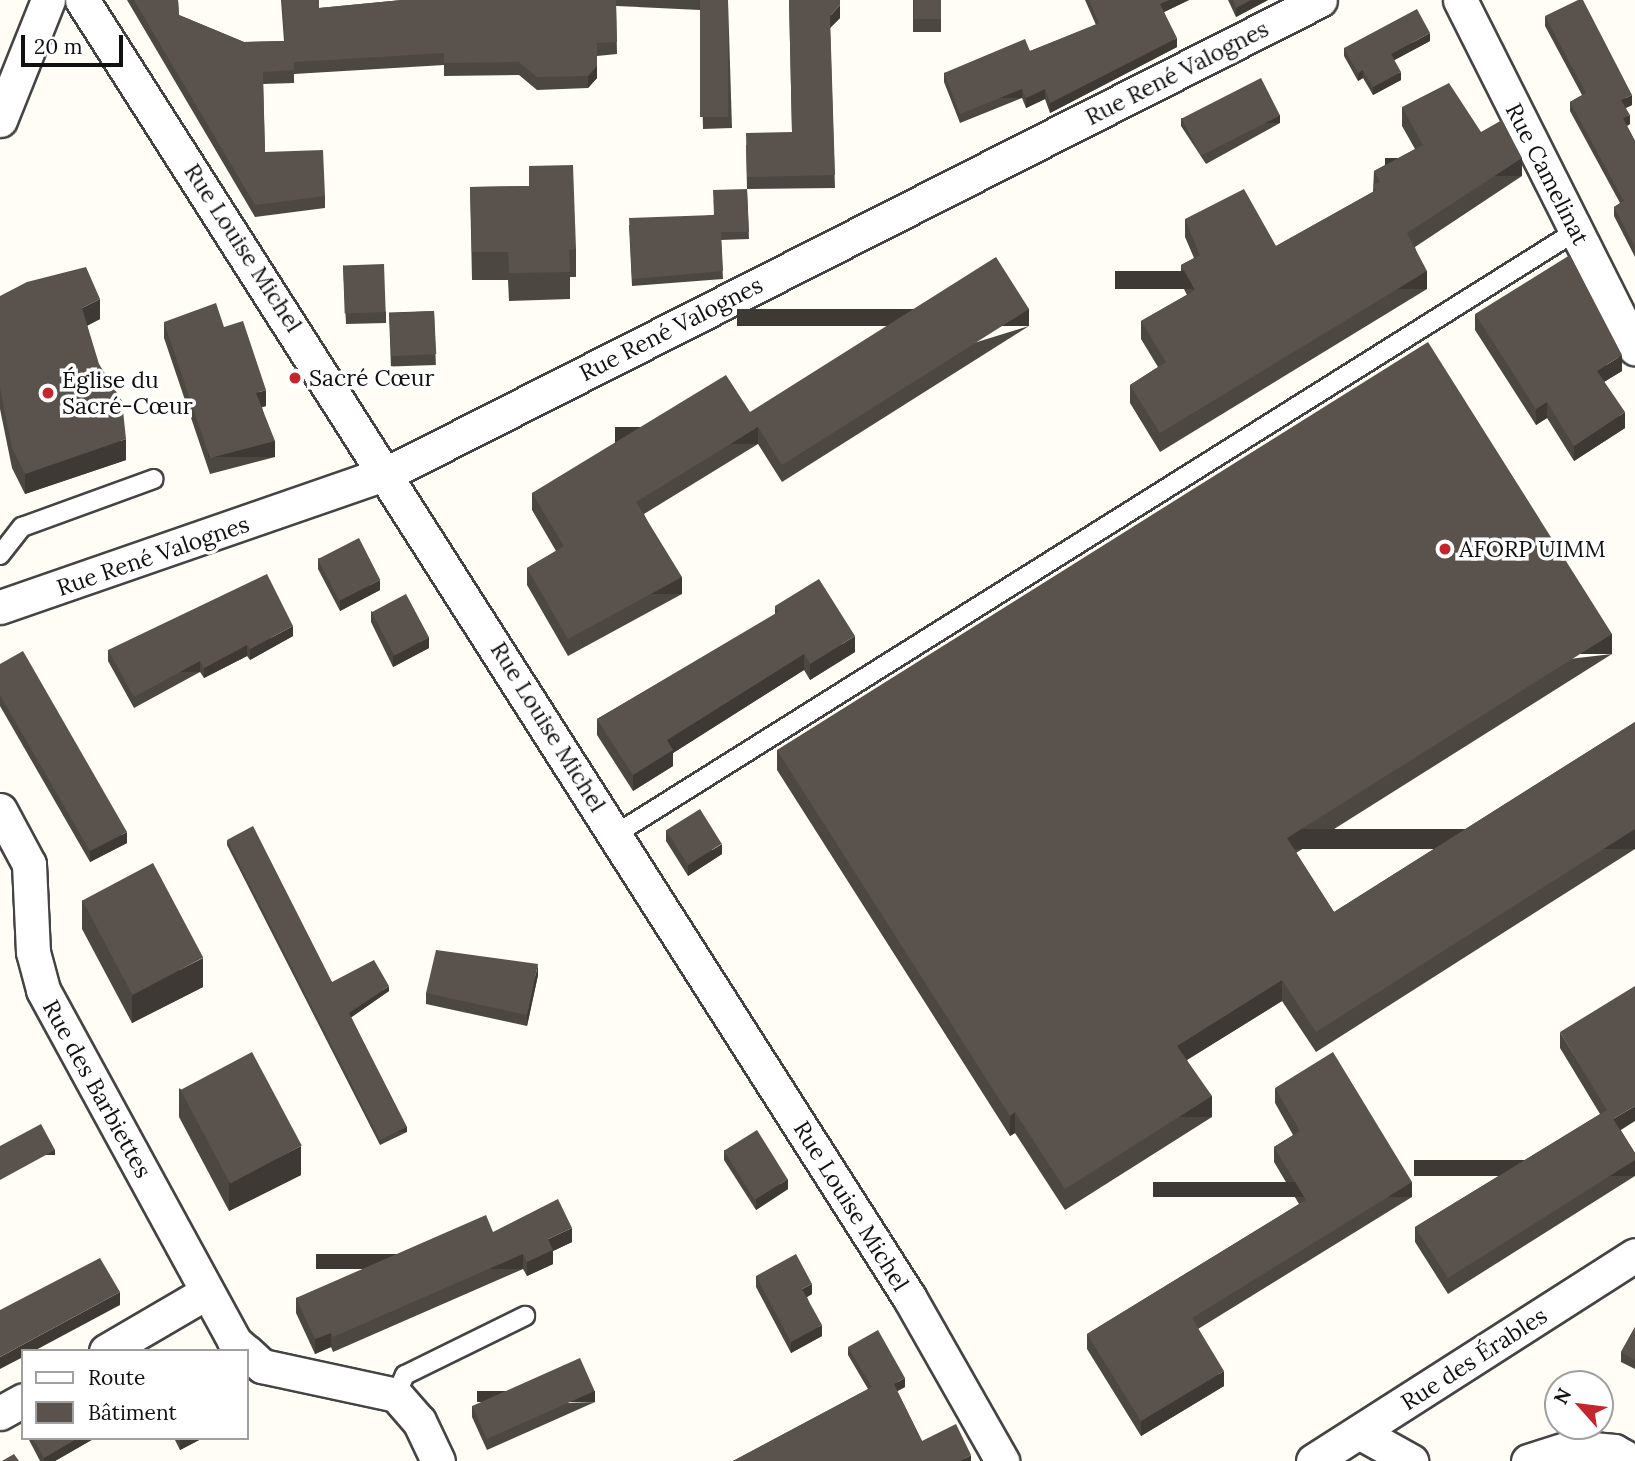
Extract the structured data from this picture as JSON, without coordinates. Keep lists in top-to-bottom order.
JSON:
{
  "streets": {
    "street": [
      "Rue René Valognes",
      "Rue Camelinat",
      "Rue Louise Michel",
      "Rue des Barbiettes",
      "Rue des Érables"
    ]
  },
  "crossings": [
    ["Rue René Valognes", "Rue Louise Michel"]
  ],
  "places": ["Sacré Cœur", "Église du Sacré-Cœur", "AFORP UIMM"],
  "legend": ["Route", "Bâtiment"],
  "scale_bar": "20 m",
  "north": "top left"
}
